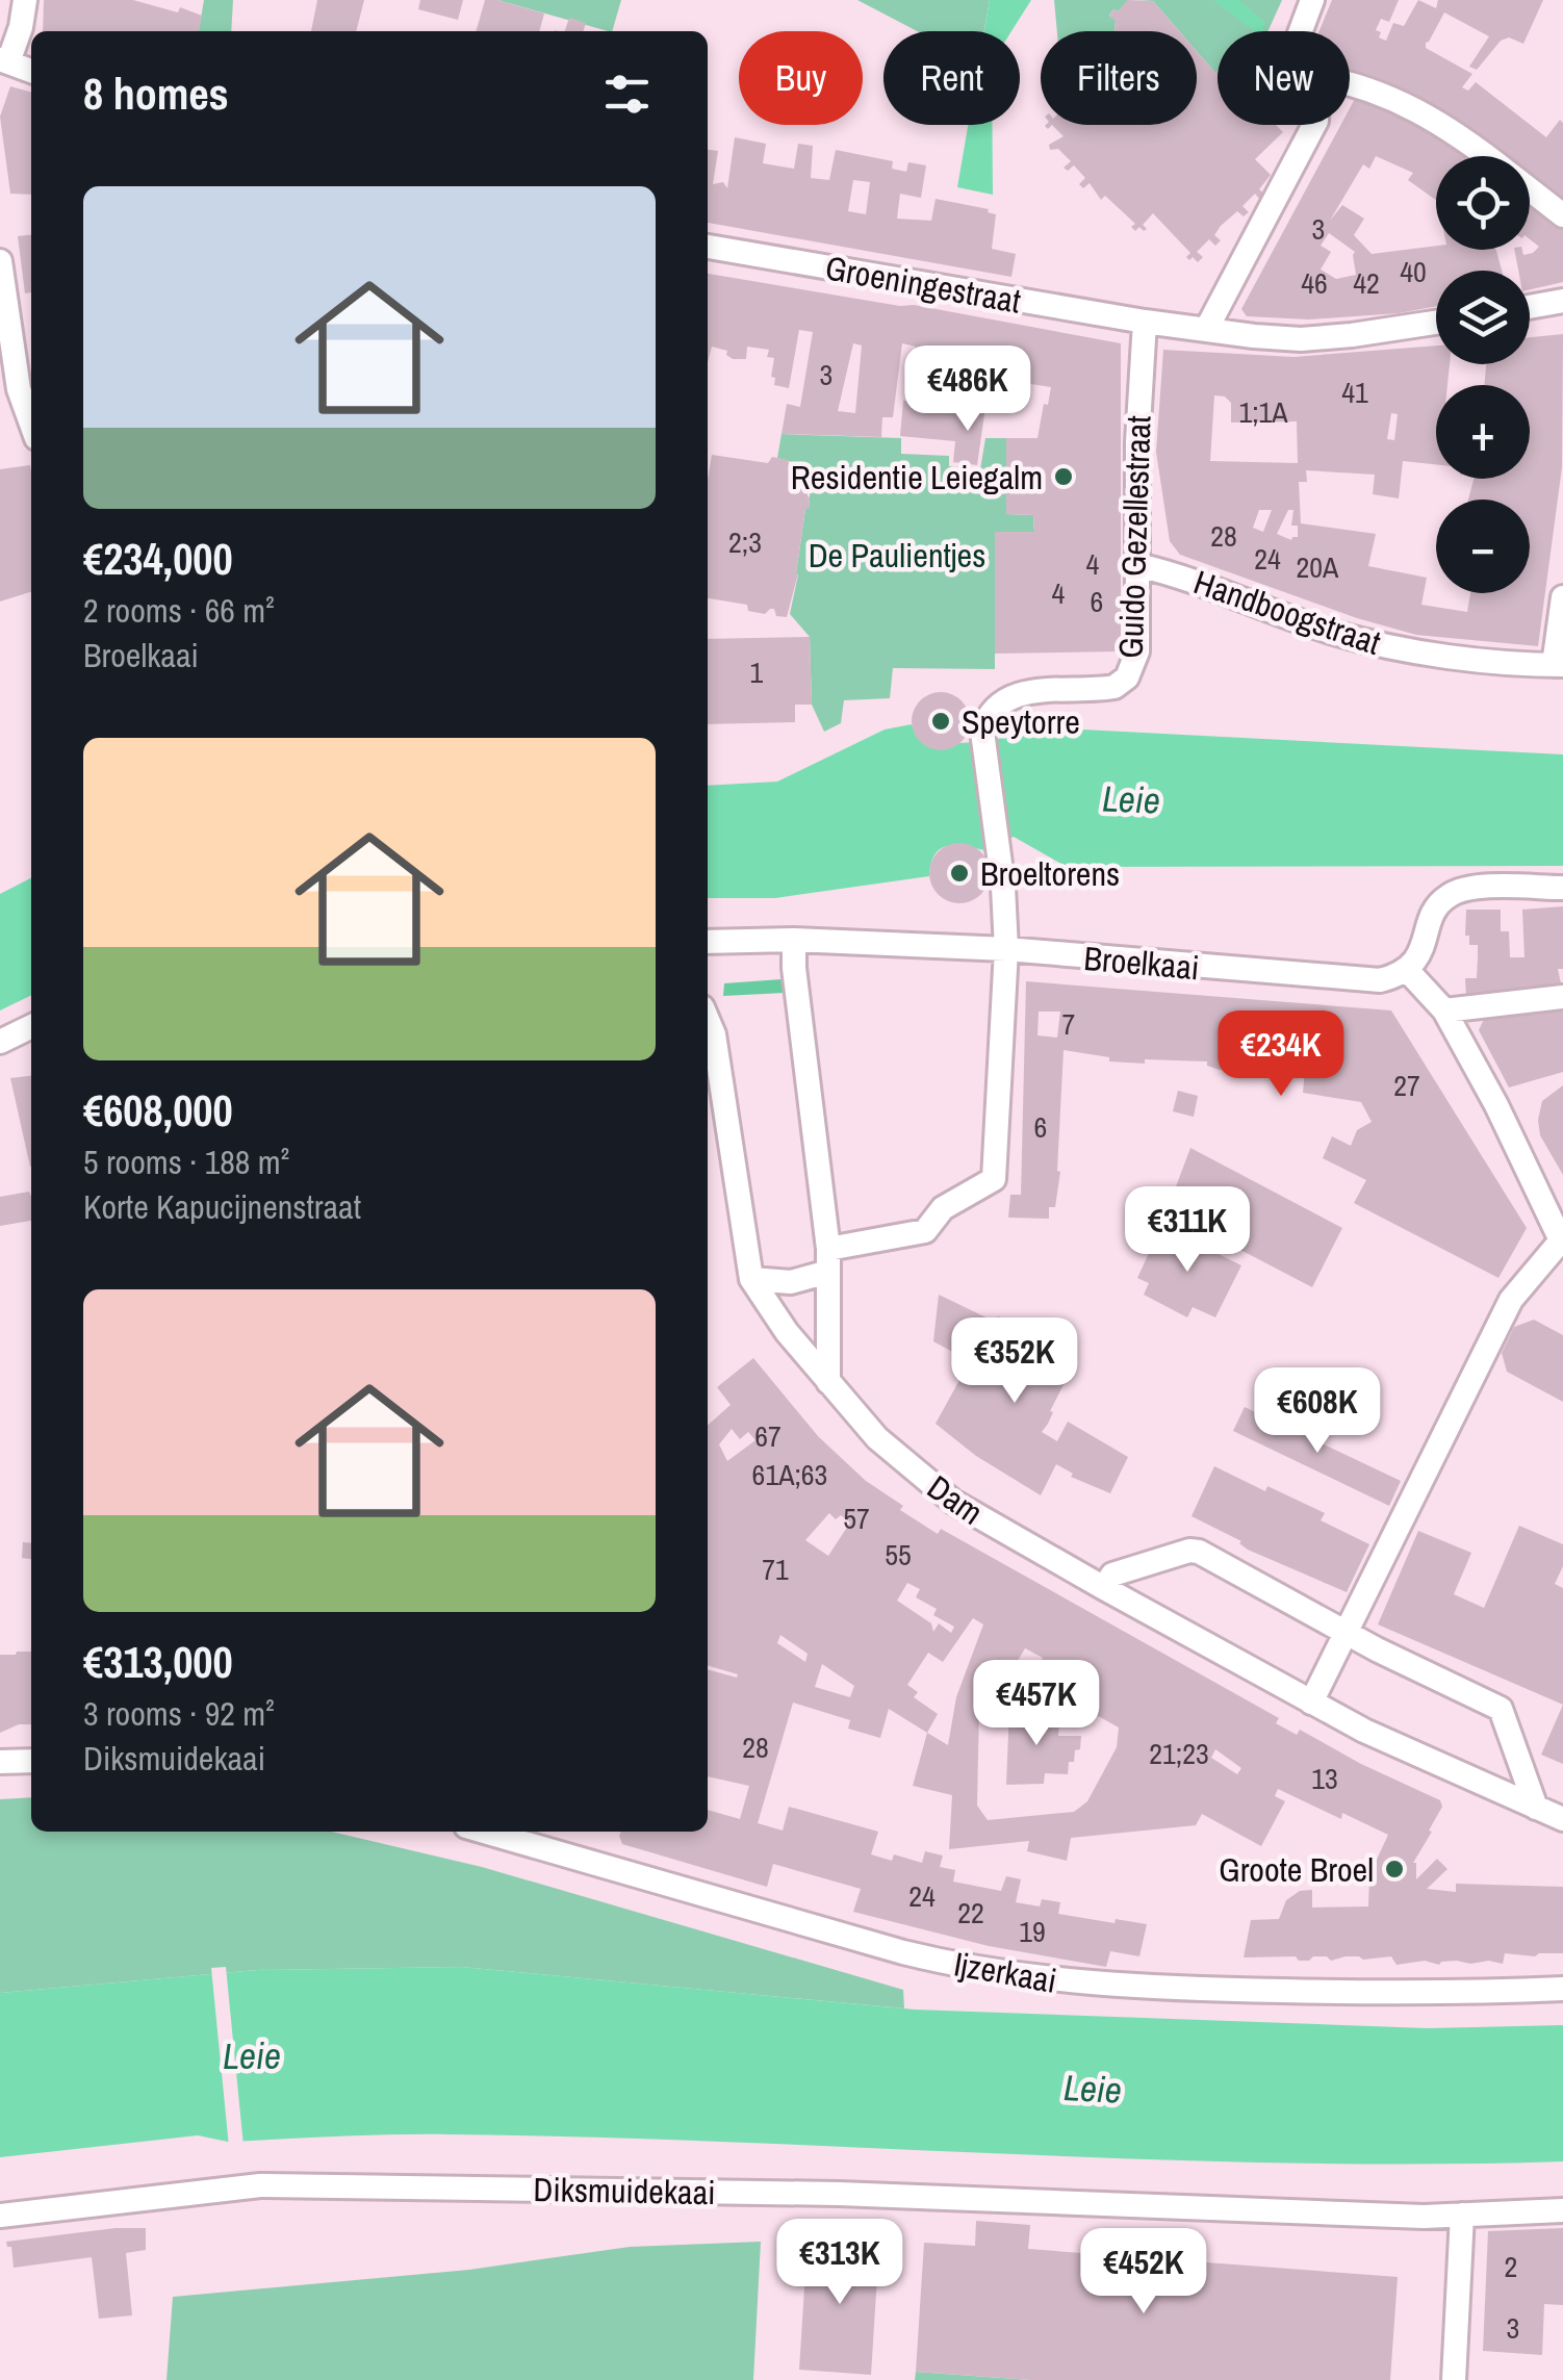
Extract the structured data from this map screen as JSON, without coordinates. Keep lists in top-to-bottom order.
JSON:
{
  "streets": {
    "street": [
      "Groeningestraat",
      "Guido Gezellestraat",
      "Handboogstraat",
      "Broelkaai",
      "Dam",
      "Ijzerkaai",
      "Diksmuidekaai"
    ]
  },
  "crossings": [
    ["Groeningestraat", "Guido Gezellestraat"],
    ["Guido Gezellestraat", "Handboogstraat"],
    ["Guido Gezellestraat", "Broelkaai"]
  ],
  "water": ["Leie"],
  "parks": ["De Paulientjes"],
  "places": [
    "Residentie Leiegalm",
    "Speytorre",
    "Broeltorens",
    "Groote Broel"
  ],
  "house_numbers": [
    "3",
    "40",
    "46",
    "42",
    "3",
    "41",
    "1;1A",
    "28",
    "2;3",
    "24",
    "4",
    "20A",
    "4",
    "6",
    "1",
    "7",
    "27",
    "6",
    "67",
    "61A;63",
    "57",
    "55",
    "71",
    "28",
    "21;23",
    "13",
    "24",
    "22",
    "19",
    "2",
    "3"
  ],
  "page": {
    "chip": [
      "Buy",
      "Rent",
      "Filters",
      "New"
    ],
    "heading": "8 homes",
    "map_buttons": ["+", "−"],
    "list": [
      {
        "name": "€234,000",
        "note": "2 rooms · 66 m² · Broelkaai"
      },
      {
        "name": "€608,000",
        "note": "5 rooms · 188 m² · Korte Kapucijnenstraat"
      },
      {
        "name": "€313,000",
        "note": "3 rooms · 92 m² · Diksmuidekaai"
      }
    ],
    "price": [
      "€486K",
      "€234K",
      "€311K",
      "€352K",
      "€608K",
      "€457K",
      "€313K",
      "€452K"
    ]
  }
}
